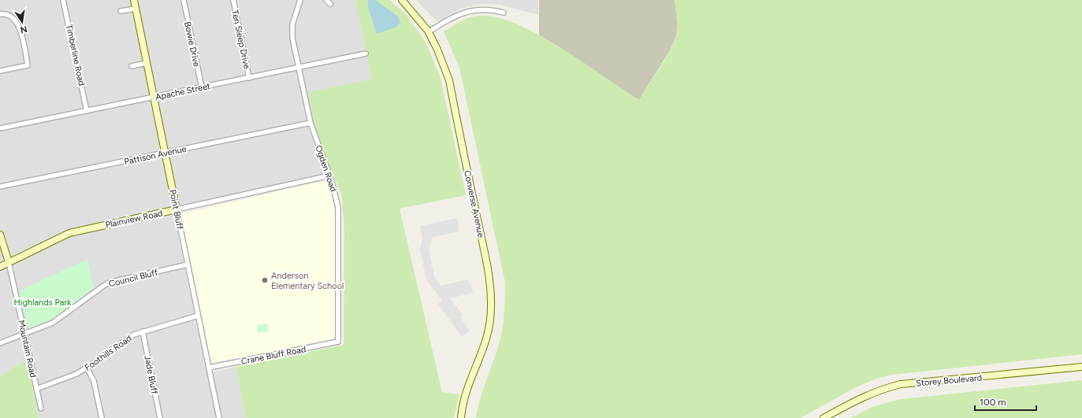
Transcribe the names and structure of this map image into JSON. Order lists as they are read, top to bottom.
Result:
{
  "streets": {
    "main road": [
      "Converse Avenue",
      "Point Bluff",
      "Plainview Road",
      "Mountain Road",
      "Storey Boulevard"
    ],
    "street": [
      "Ten Sleep Drive",
      "Bowie Drive",
      "Timberline Road",
      "Apache Street",
      "Pattison Avenue",
      "Ogden Road",
      "Council Bluff",
      "Foothills Road",
      "Crane Bluff Road",
      "Jade Bluff"
    ]
  },
  "crossings": [
    ["Ten Sleep Drive", "Apache Street"],
    ["Bowie Drive", "Apache Street"],
    ["Timberline Road", "Apache Street"],
    ["Apache Street", "Ogden Road"],
    ["Apache Street", "Point Bluff"],
    ["Pattison Avenue", "Ogden Road"],
    ["Pattison Avenue", "Point Bluff"],
    ["Ogden Road", "Plainview Road"],
    ["Ogden Road", "Crane Bluff Road"],
    ["Point Bluff", "Plainview Road"],
    ["Point Bluff", "Council Bluff"],
    ["Point Bluff", "Foothills Road"],
    ["Point Bluff", "Crane Bluff Road"],
    ["Plainview Road", "Mountain Road"],
    ["Council Bluff", "Mountain Road"],
    ["Mountain Road", "Foothills Road"],
    ["Foothills Road", "Jade Bluff"]
  ],
  "parks": ["Highlands Park"],
  "places": ["Anderson Elementary School"],
  "scale_bar": "100 m",
  "north": "bottom"
}
